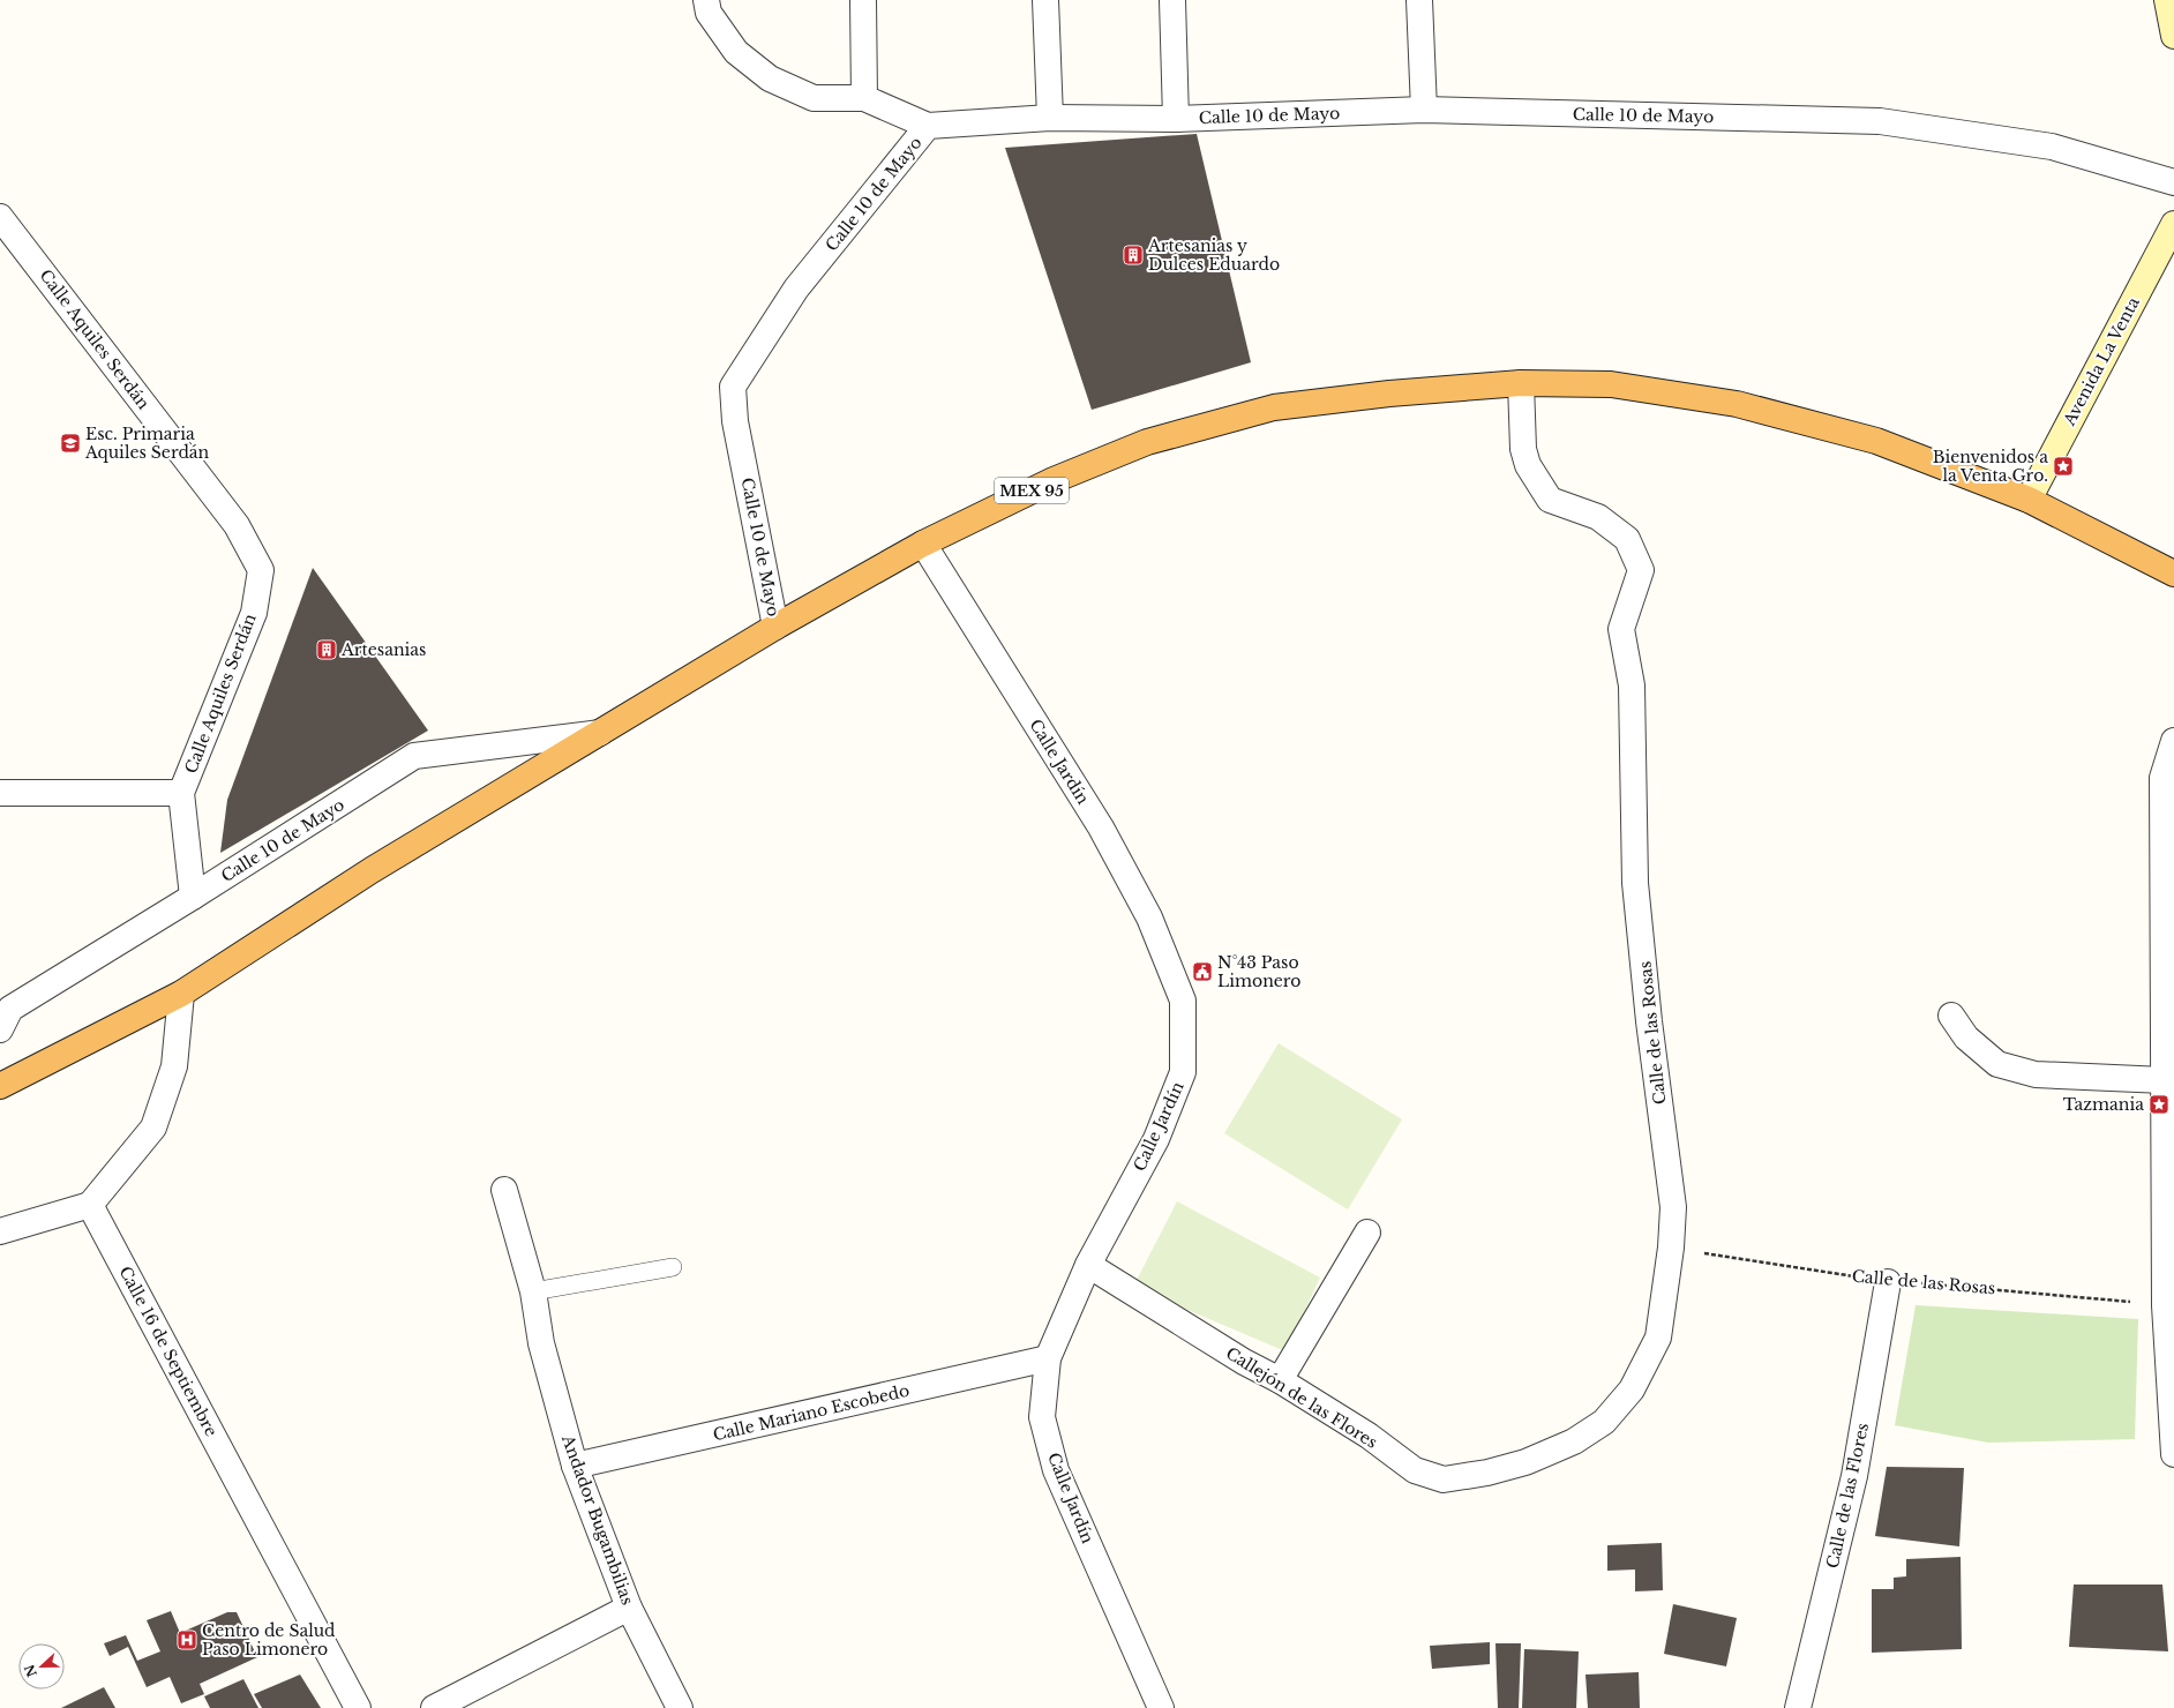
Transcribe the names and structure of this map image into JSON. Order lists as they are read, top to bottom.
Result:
{
  "streets": {
    "highway": ["MEX 95"],
    "main road": ["Avenida La Venta"],
    "street": [
      "Calle 10 de Mayo",
      "Calle Aquiles Serdán",
      "Calle Jardín",
      "Calle de las Rosas",
      "Calle 16 de Septiembre",
      "Callejón de las Flores",
      "Calle Mariano Escobedo",
      "Calle de las Flores",
      "Andador Bugambilias"
    ]
  },
  "crossings": [
    ["Calle 10 de Mayo", "Calle Aquiles Serdán"],
    ["Calle 10 de Mayo", "MEX 95"],
    ["Avenida La Venta", "MEX 95"],
    ["MEX 95", "Calle Jardín"],
    ["MEX 95", "Calle de las Rosas"],
    ["Calle Jardín", "Callejón de las Flores"],
    ["Calle Jardín", "Calle Mariano Escobedo"],
    ["Calle de las Rosas", "Callejón de las Flores"],
    ["Calle de las Rosas", "Calle de las Flores"],
    ["Calle Mariano Escobedo", "Andador Bugambilias"]
  ],
  "places": {
    "building": ["Artesanias y Dulces Eduardo", "Artesanias"],
    "school or university": ["Esc. Primaria Aquiles Serdán"],
    "place": ["Bienvenidos a la Venta Gro.", "Tazmania"],
    "public building": ["N°43 Paso Limonero"],
    "hospital": ["Centro de Salud Paso Limonero"]
  },
  "north": "left"
}
